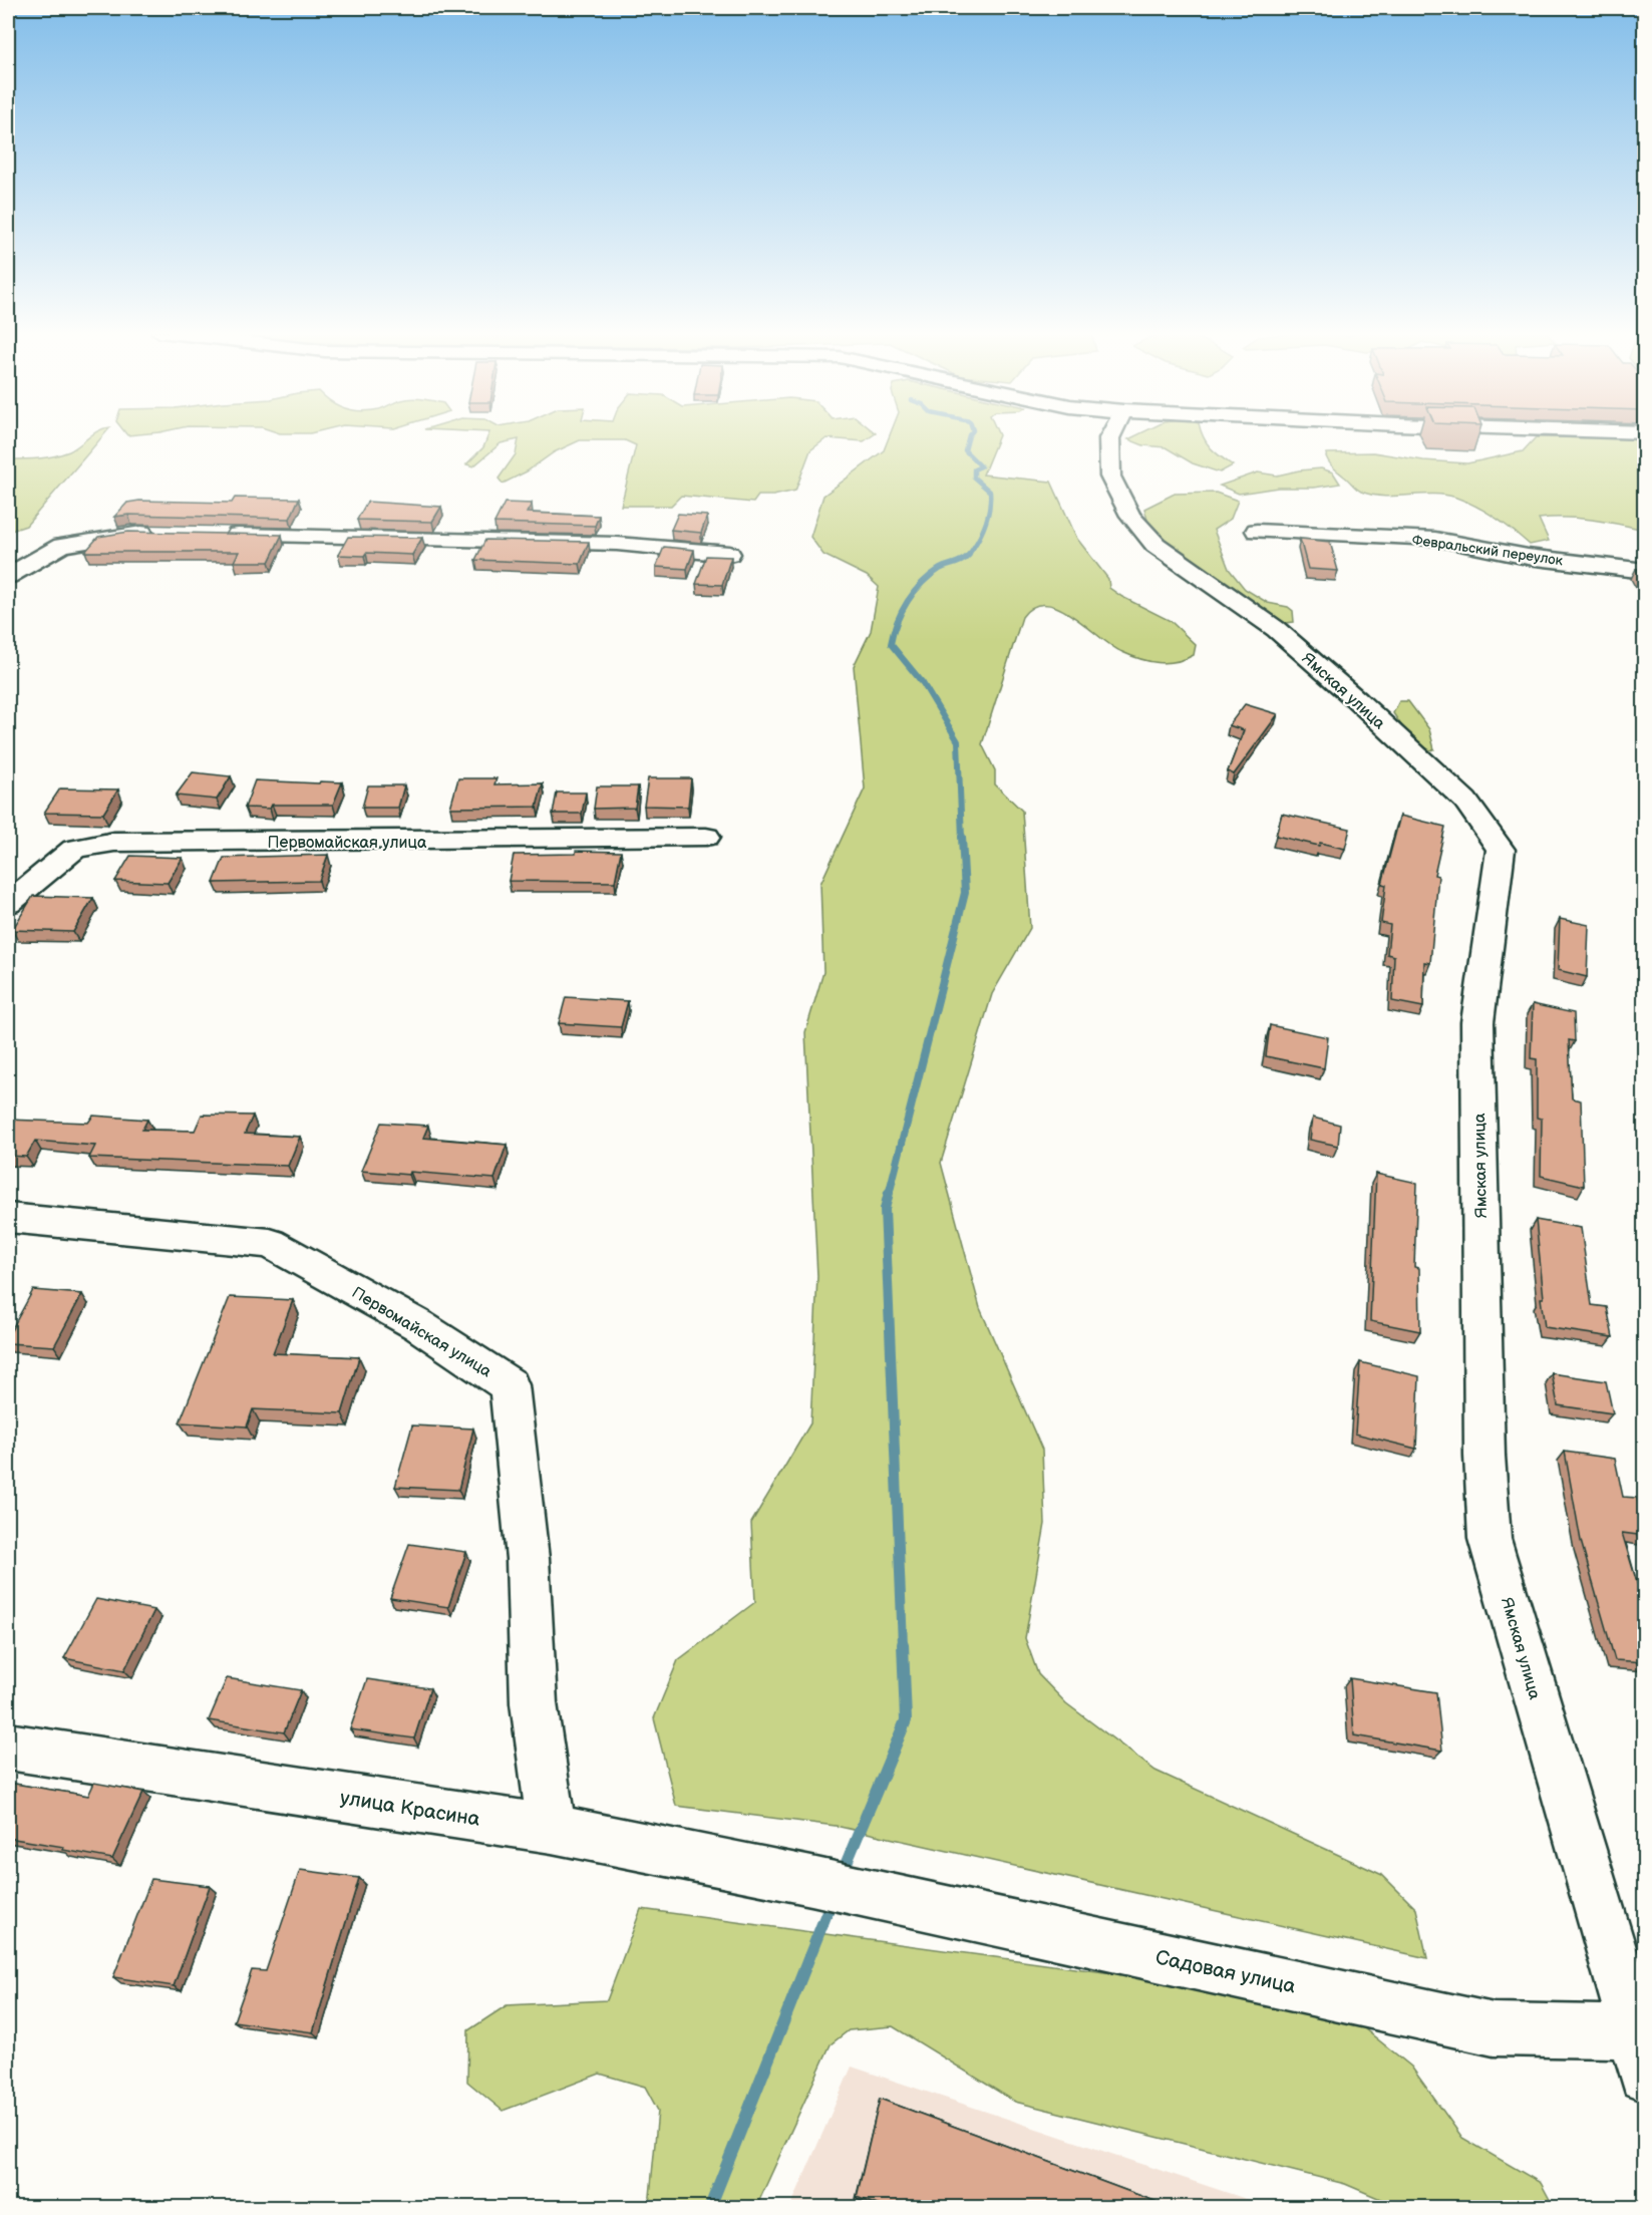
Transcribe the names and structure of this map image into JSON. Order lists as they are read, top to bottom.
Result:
{
  "streets": {
    "street": [
      "Февральский переулок",
      "Ямская улица",
      "Первомайская улица",
      "улица Красина",
      "Садовая улица"
    ]
  },
  "crossings": [
    ["Ямская улица", "Садовая улица"],
    ["Первомайская улица", "улица Красина"],
    ["улица Красина", "Садовая улица"]
  ]
}
